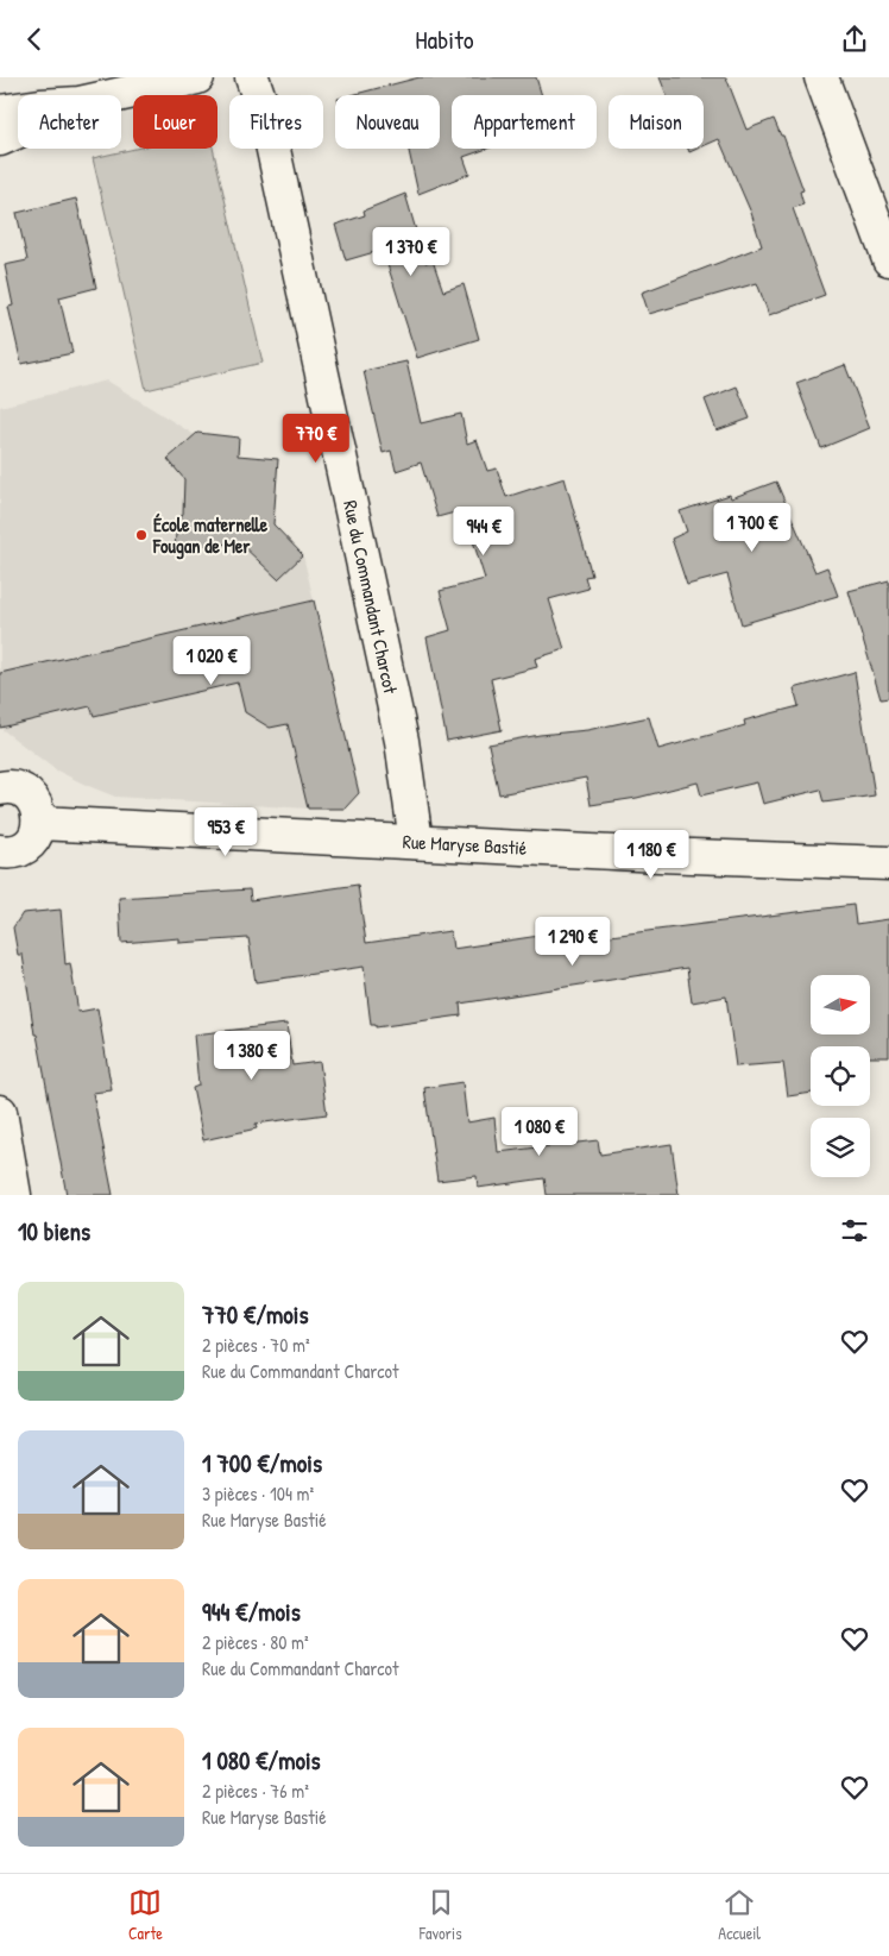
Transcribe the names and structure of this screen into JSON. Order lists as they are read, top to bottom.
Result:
{
  "streets": {
    "street": ["Rue du Commandant Charcot", "Rue Maryse Bastié"]
  },
  "crossings": [
    ["Rue du Commandant Charcot", "Rue Maryse Bastié"]
  ],
  "places": ["École maternelle Fougan de Mer"],
  "north": "right",
  "page": {
    "header": "Habito",
    "chip": [
      "Acheter",
      "Louer",
      "Filtres",
      "Nouveau",
      "Appartement",
      "Maison"
    ],
    "price": [
      "1 370 €",
      "770 €",
      "1 700 €",
      "944 €",
      "1 020 €",
      "953 €",
      "1 180 €",
      "1 290 €",
      "1 380 €",
      "1 080 €"
    ],
    "heading": "10 biens",
    "list": [
      {
        "name": "770 €/mois",
        "note": "2 pièces · 70 m² · Rue du Commandant Charcot"
      },
      {
        "name": "1 700 €/mois",
        "note": "3 pièces · 104 m² · Rue Maryse Bastié"
      },
      {
        "name": "944 €/mois",
        "note": "2 pièces · 80 m² · Rue du Commandant Charcot"
      },
      {
        "name": "1 080 €/mois",
        "note": "2 pièces · 76 m² · Rue Maryse Bastié"
      }
    ],
    "tabs": ["Carte", "Favoris", "Accueil"]
  }
}
